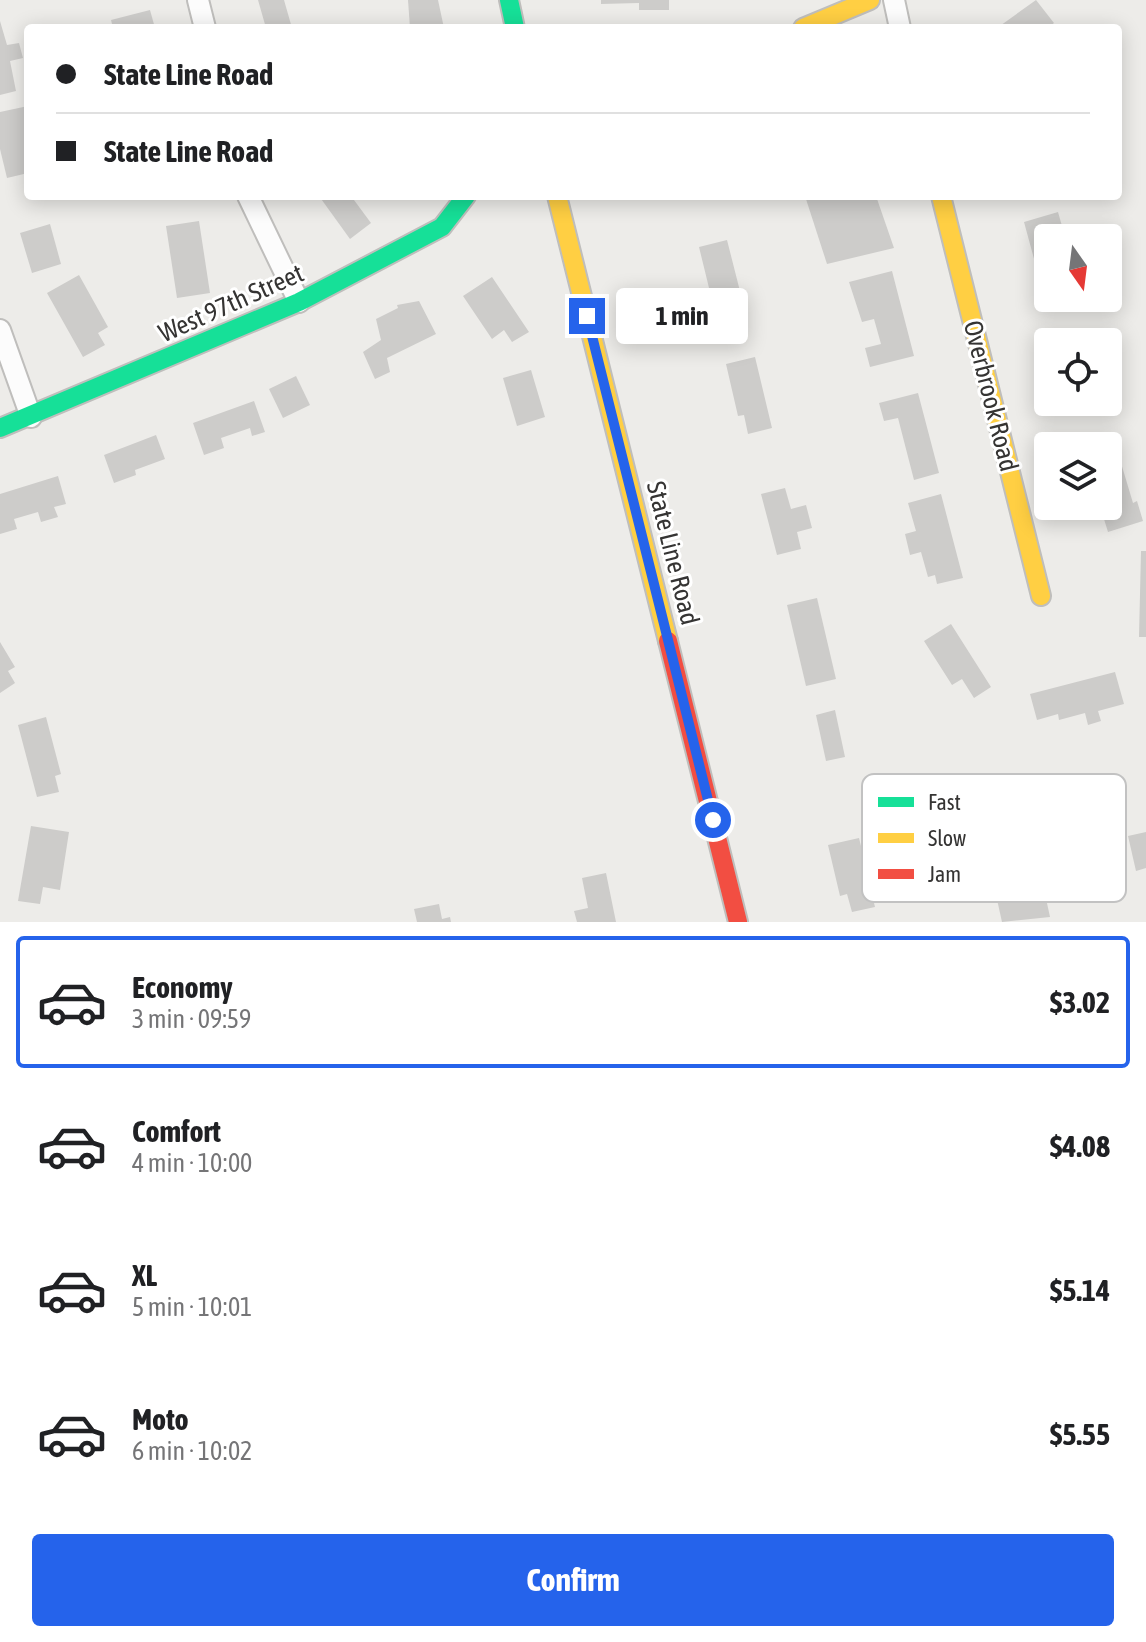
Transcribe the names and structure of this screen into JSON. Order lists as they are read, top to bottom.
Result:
{
  "streets": {
    "street": ["West 97th Street", "Overbrook Road", "State Line Road"]
  },
  "legend": ["Fast", "Slow", "Jam"],
  "north": "bottom",
  "page": {
    "banner": ["State Line Road", "State Line Road"],
    "bubble": "1 min",
    "list": [
      {
        "name": "Economy",
        "note": "3 min · 09:59",
        "value": "$3.02"
      },
      {
        "name": "Comfort",
        "note": "4 min · 10:00",
        "value": "$4.08"
      },
      {
        "name": "XL",
        "note": "5 min · 10:01",
        "value": "$5.14"
      },
      {
        "name": "Moto",
        "note": "6 min · 10:02",
        "value": "$5.55"
      }
    ],
    "buttons": "Confirm"
  }
}
